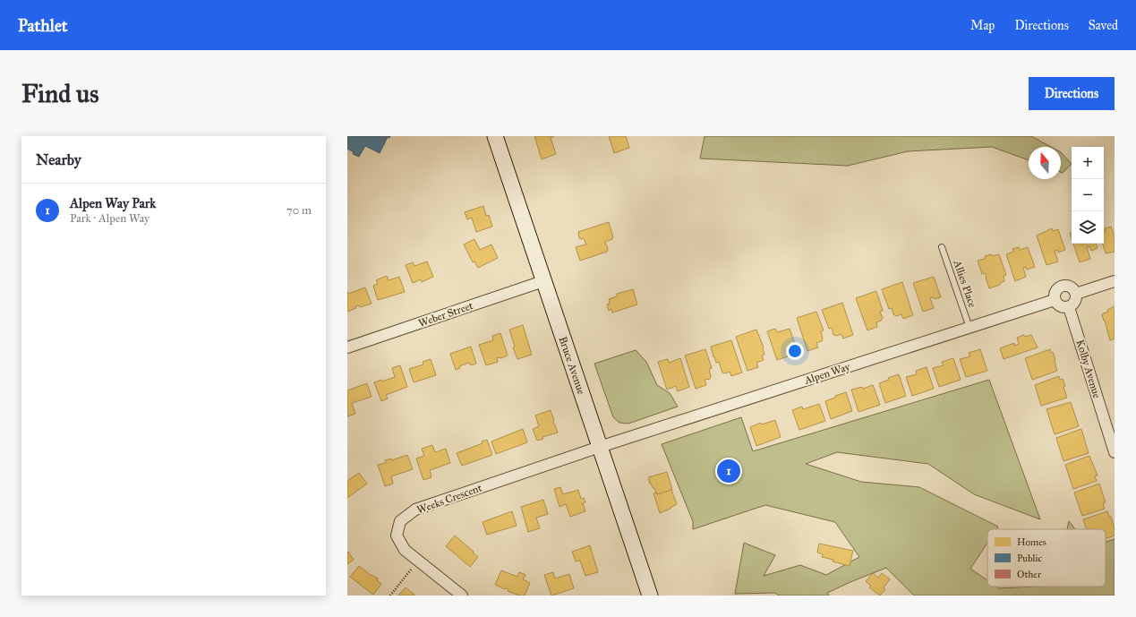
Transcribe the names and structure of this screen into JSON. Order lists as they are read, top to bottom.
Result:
{
  "streets": {
    "street": [
      "Weber Street",
      "Bruce Avenue",
      "Kolby Avenue",
      "Alpen Way",
      "Weeks Crescent"
    ],
    "lane": ["Allies Place"]
  },
  "crossings": [
    ["Allies Place", "Alpen Way"],
    ["Weber Street", "Bruce Avenue"],
    ["Bruce Avenue", "Alpen Way"],
    ["Bruce Avenue", "Weeks Crescent"],
    ["Kolby Avenue", "Alpen Way"],
    ["Alpen Way", "Weeks Crescent"]
  ],
  "legend": ["Homes", "Public", "Other"],
  "north": "top",
  "page": {
    "header": "Pathlet",
    "nav": ["Map", "Directions", "Saved"],
    "buttons": "Directions",
    "title": "Find us",
    "heading": "Nearby",
    "map_buttons": ["+", "−"],
    "list": [
      {
        "mark": "1",
        "name": "Alpen Way Park",
        "note": "Park · Alpen Way",
        "value": "70 m"
      }
    ],
    "pins": "1"
  }
}
